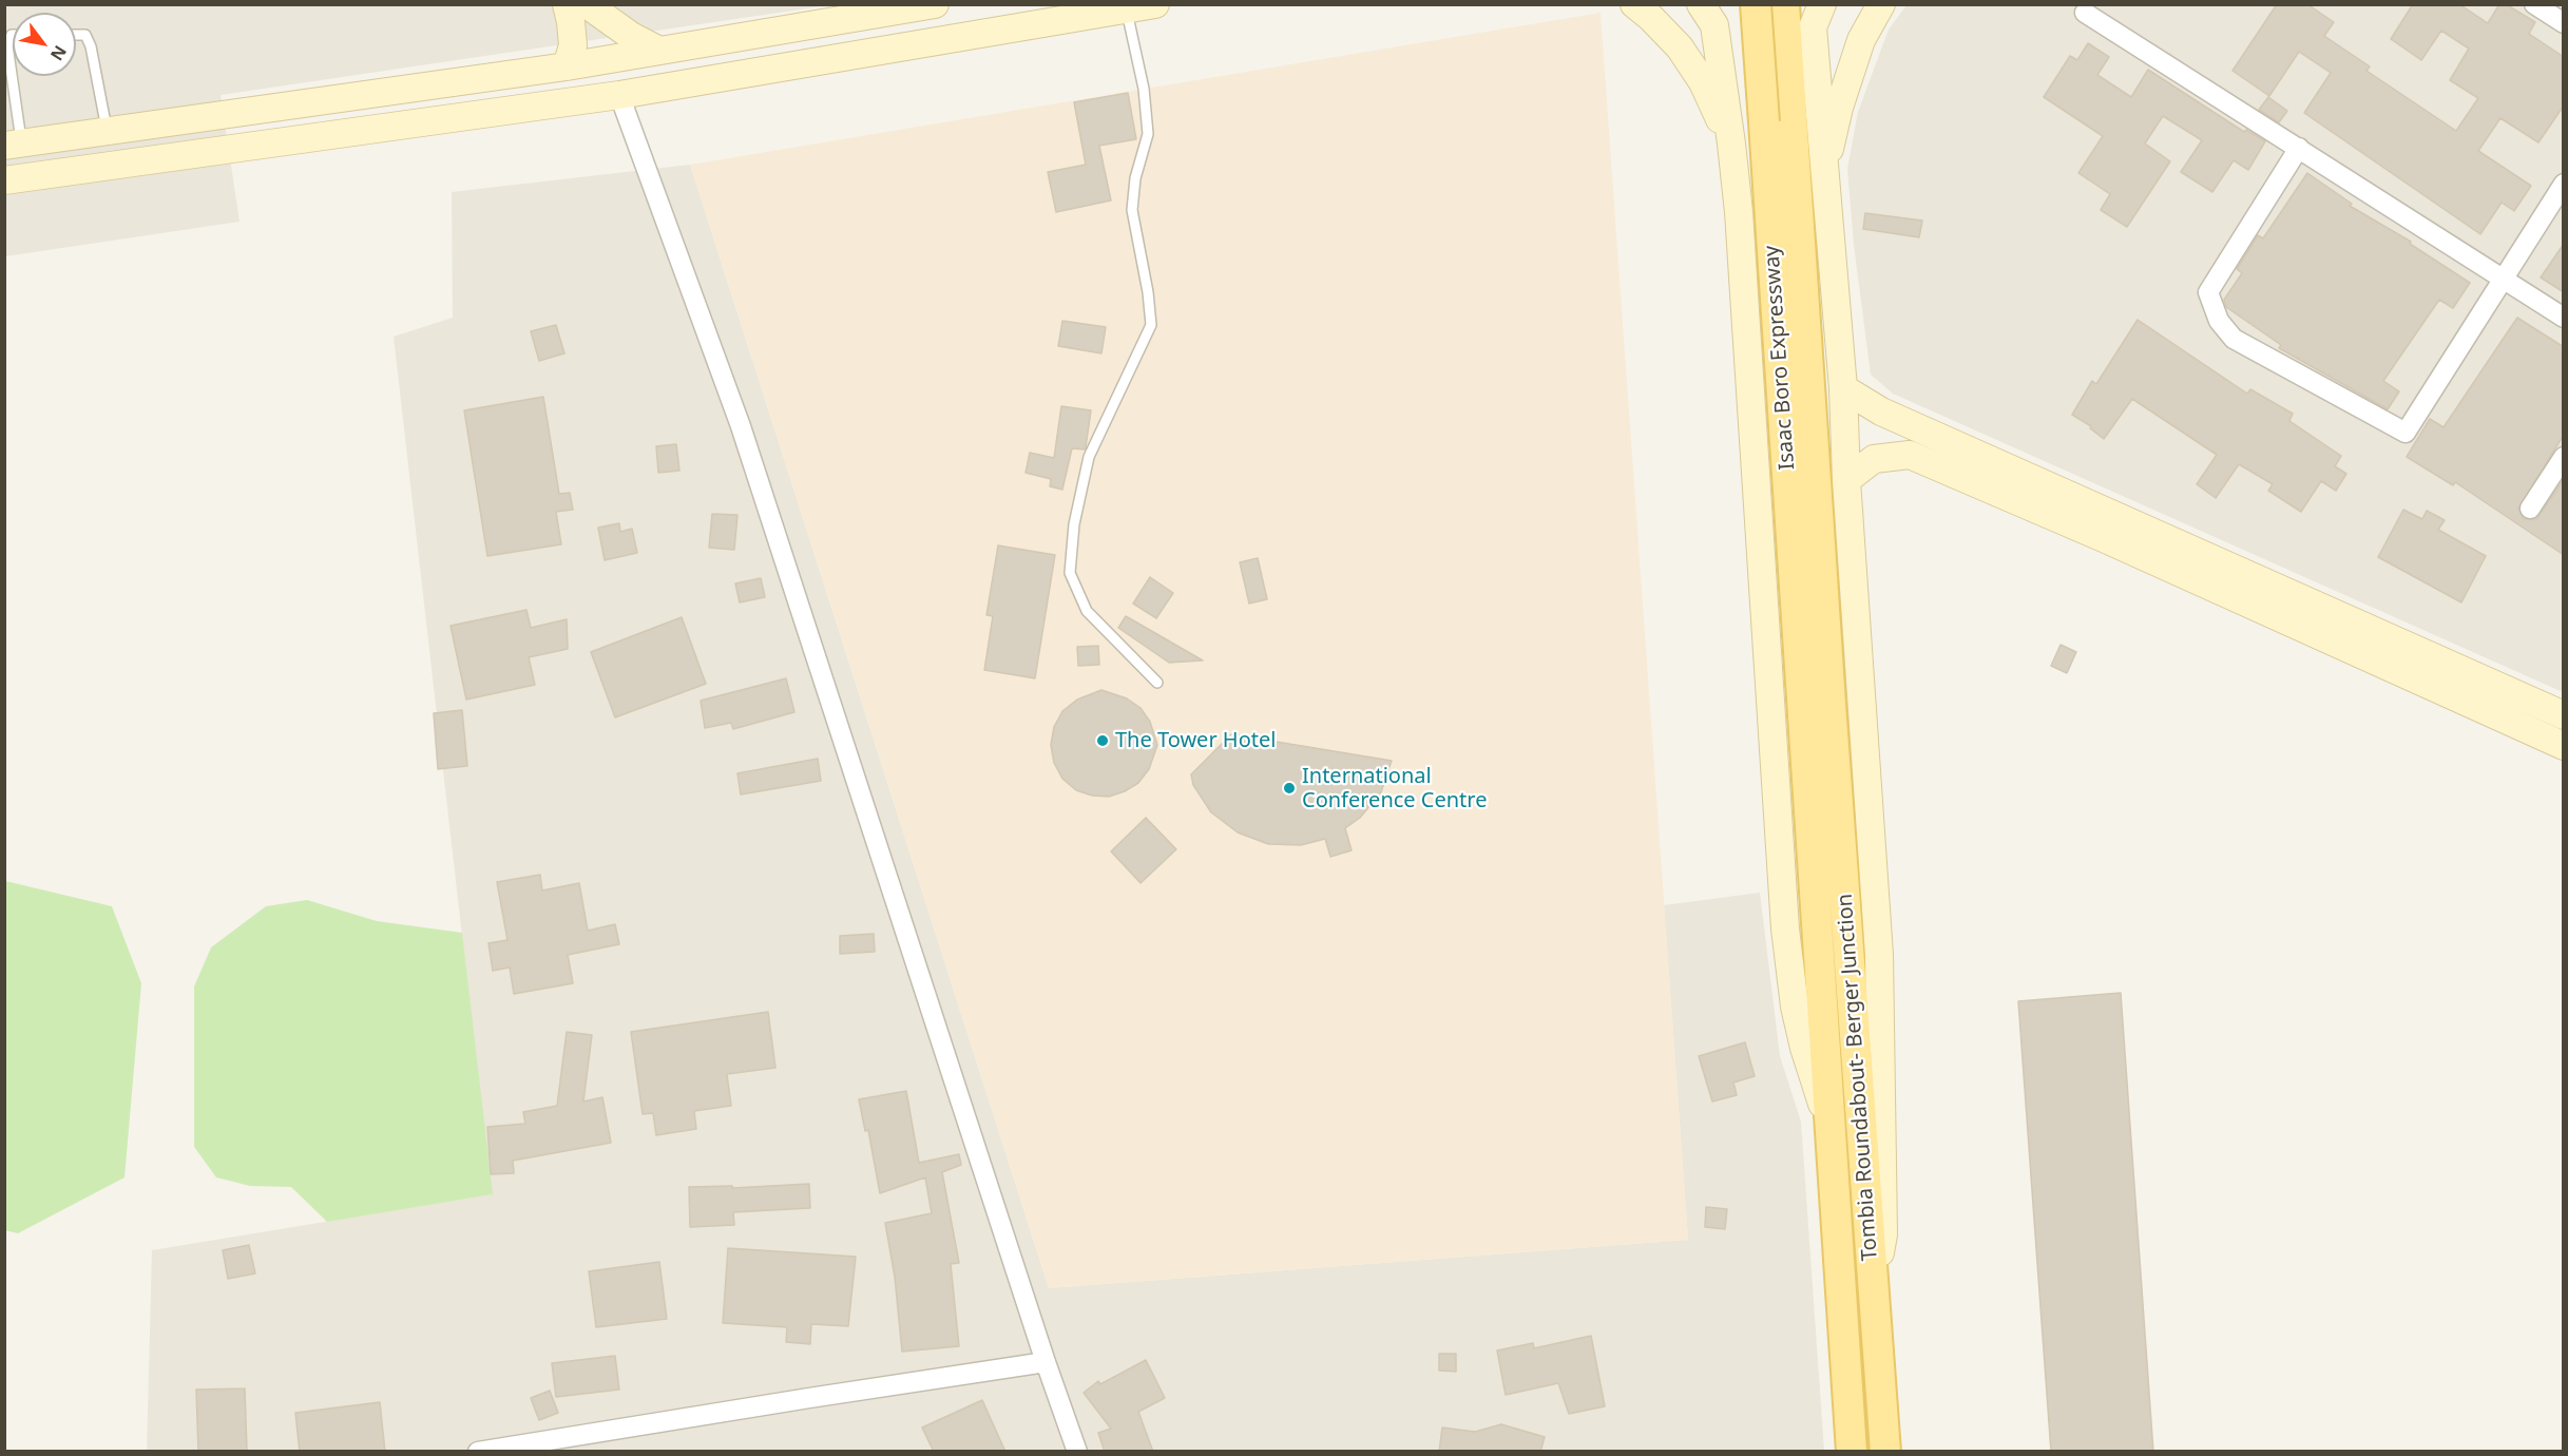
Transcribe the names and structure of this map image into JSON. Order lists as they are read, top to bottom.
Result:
{
  "streets": {
    "main road": ["Isaac Boro Expressway", "Tombia Roundabout- Berger Junction"]
  },
  "crossings": [
    ["Isaac Boro Expressway", "Tombia Roundabout- Berger Junction"]
  ],
  "places": ["The Tower Hotel", "International Conference Centre"],
  "north": "bottom right"
}
